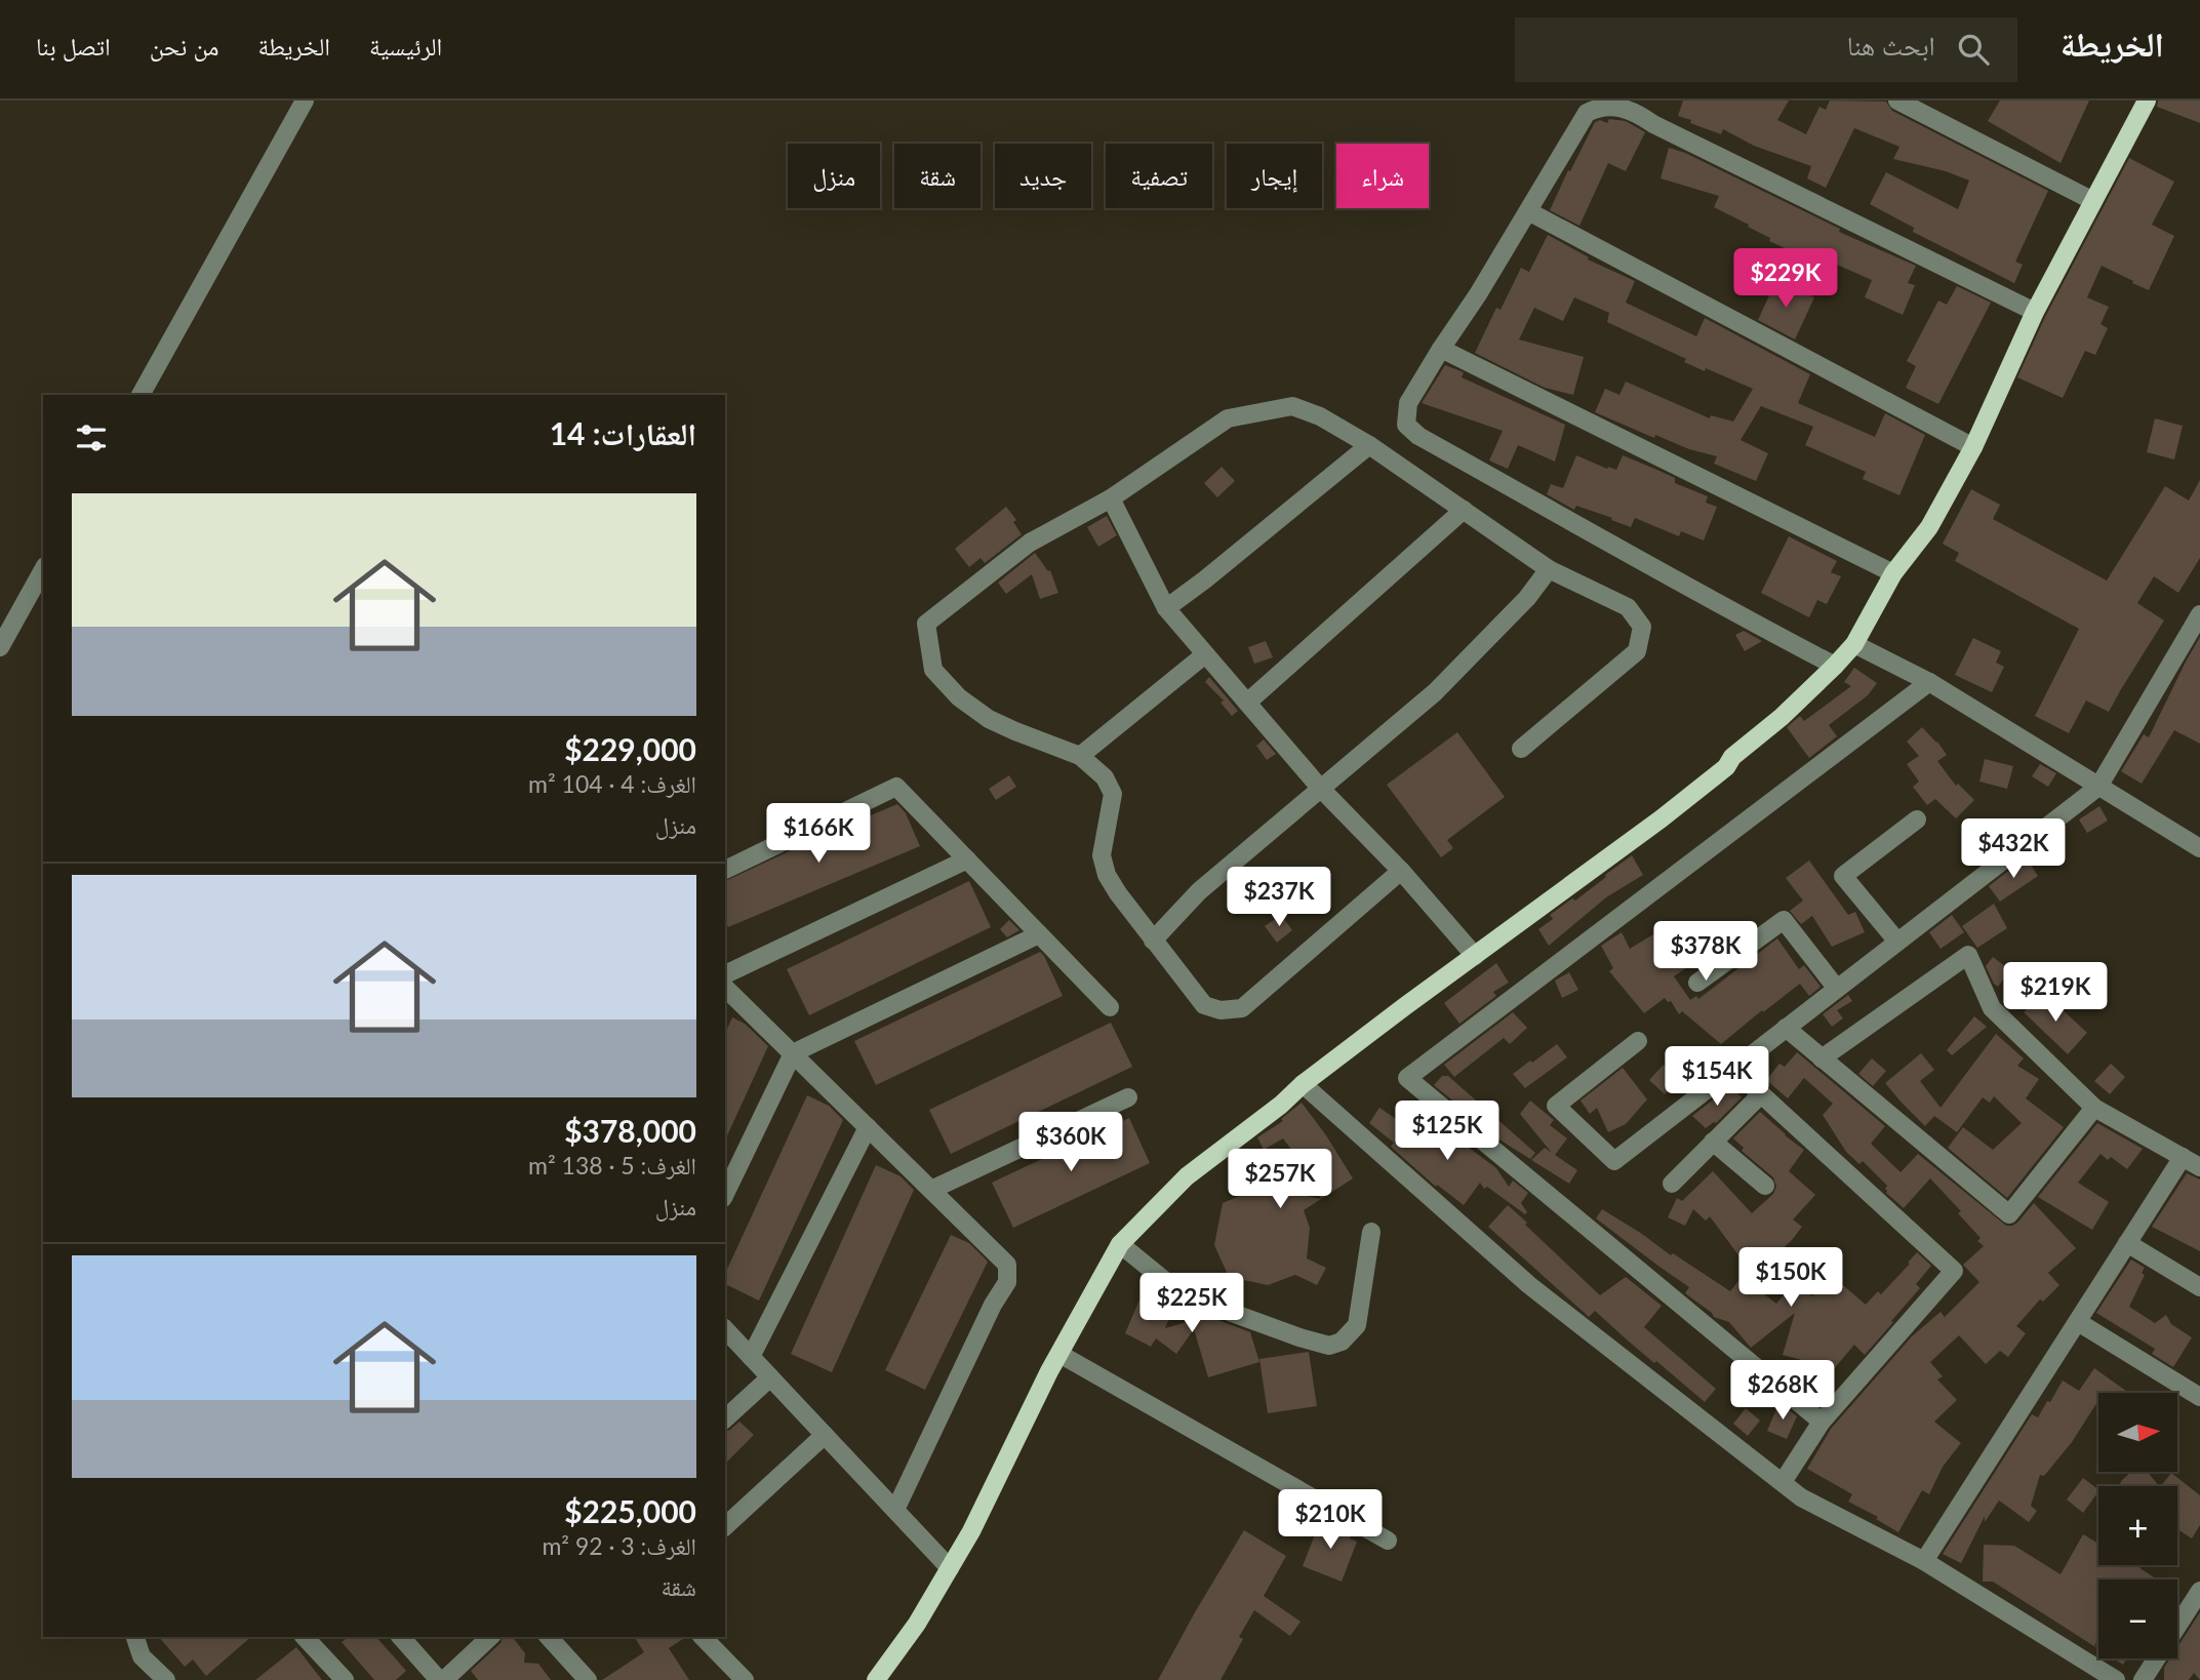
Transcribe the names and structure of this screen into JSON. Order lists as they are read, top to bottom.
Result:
{
  "north": "right",
  "page": {
    "header": "الخريطة",
    "search": "ابحث هنا",
    "nav": [
      "الرئيسية",
      "الخريطة",
      "من نحن",
      "اتصل بنا"
    ],
    "chip": [
      "شراء",
      "إيجار",
      "تصفية",
      "جديد",
      "شقة",
      "منزل"
    ],
    "price": [
      "$229K",
      "$166K",
      "$432K",
      "$237K",
      "$378K",
      "$219K",
      "$154K",
      "$125K",
      "$360K",
      "$257K",
      "$150K",
      "$225K",
      "$268K",
      "$210K"
    ],
    "heading": "العقارات: 14",
    "list": [
      {
        "name": "$229,000",
        "note": "الغرف: 4 · 104 m² · منزل"
      },
      {
        "name": "$378,000",
        "note": "الغرف: 5 · 138 m² · منزل"
      },
      {
        "name": "$225,000",
        "note": "الغرف: 3 · 92 m² · شقة"
      }
    ],
    "map_buttons": ["+", "−"]
  }
}
